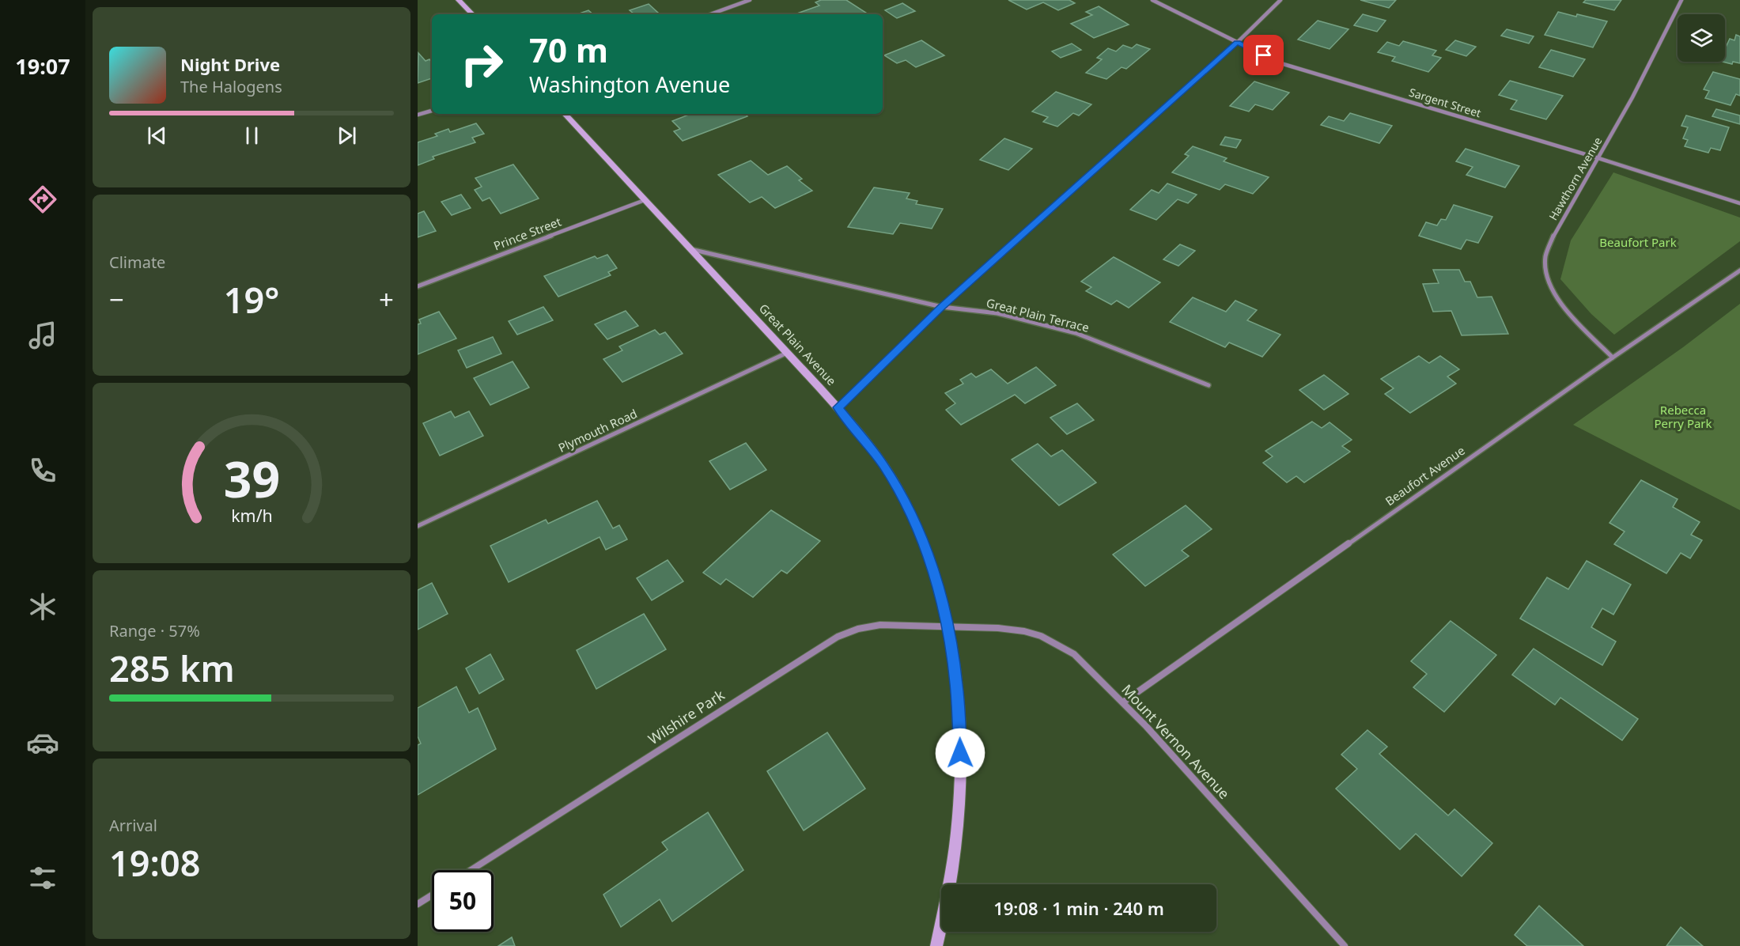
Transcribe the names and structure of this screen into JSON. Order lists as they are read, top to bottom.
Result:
{
  "streets": {
    "main road": ["Great Plain Avenue"],
    "street": [
      "Sargent Street",
      "Hawthorn Avenue",
      "Prince Street",
      "Great Plain Terrace",
      "Plymouth Road",
      "Beaufort Avenue",
      "Wilshire Park",
      "Mount Vernon Avenue"
    ]
  },
  "crossings": [
    ["Sargent Street", "Hawthorn Avenue"],
    ["Hawthorn Avenue", "Beaufort Avenue"],
    ["Prince Street", "Great Plain Avenue"],
    ["Great Plain Terrace", "Great Plain Avenue"],
    ["Great Plain Avenue", "Plymouth Road"],
    ["Great Plain Avenue", "Wilshire Park"],
    ["Great Plain Avenue", "Mount Vernon Avenue"],
    ["Beaufort Avenue", "Mount Vernon Avenue"],
    ["Wilshire Park", "Mount Vernon Avenue"]
  ],
  "parks": ["Beaufort Park", "Rebecca Perry Park"],
  "page": {
    "tabs": "19:07",
    "turn": ["70 m", "Washington Avenue"],
    "song": ["Night Drive", "The Halogens"],
    "tile": [
      "Climate",
      ["Range · 57%", "285 km"],
      ["Arrival", "19:08"]
    ],
    "heat": ["−", "19°", "+"],
    "limit": "50",
    "trip": "19:08 · 1 min · 240 m",
    "gauge": ["39", "km/h"]
  }
}
